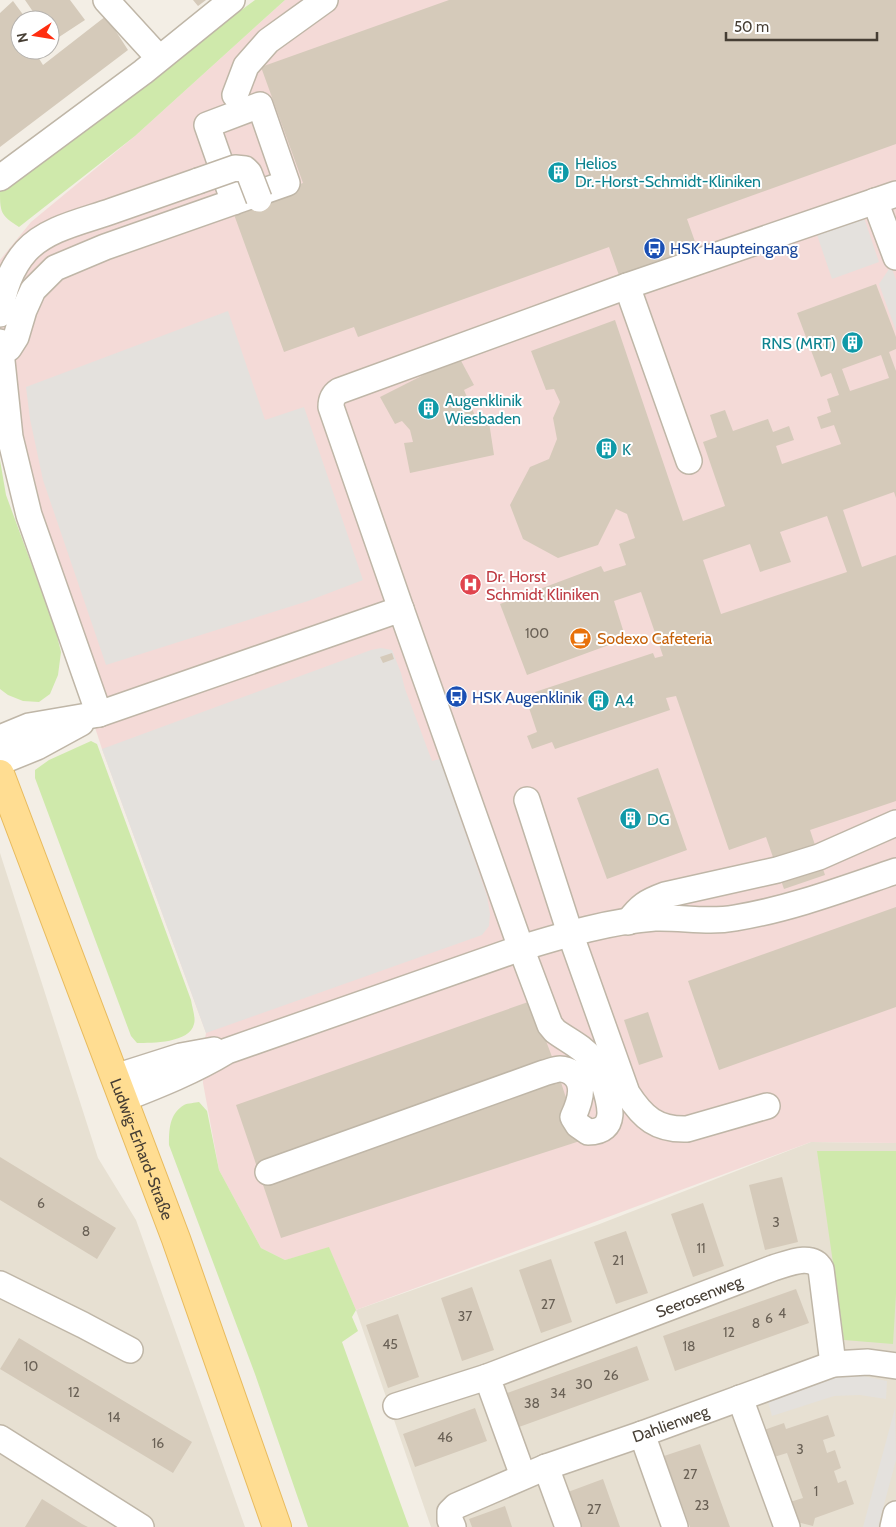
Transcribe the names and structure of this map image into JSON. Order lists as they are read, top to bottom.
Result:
{
  "streets": {
    "main road": ["Ludwig-Erhard-Straße"],
    "street": ["Seerosenweg", "Dahlienweg"]
  },
  "crossings": [
    ["Seerosenweg", "Dahlienweg"]
  ],
  "places": {
    "building": [
      "Helios Dr.-Horst-Schmidt-Kliniken",
      "RNS (MRT)",
      "Augenklinik Wiesbaden",
      "K",
      "A4",
      "DG"
    ],
    "bus stop": ["HSK Haupteingang", "HSK Augenklinik"],
    "hospital": ["Dr. Horst Schmidt Kliniken"],
    "cafe": ["Sodexo Cafeteria"]
  },
  "house_numbers": [
    "100",
    "6",
    "3",
    "8",
    "11",
    "21",
    "27",
    "4",
    "37",
    "6",
    "8",
    "12",
    "45",
    "18",
    "10",
    "26",
    "30",
    "12",
    "34",
    "38",
    "14",
    "46",
    "16",
    "3",
    "27",
    "1",
    "23",
    "27"
  ],
  "scale_bar": "50 m",
  "north": "left"
}
